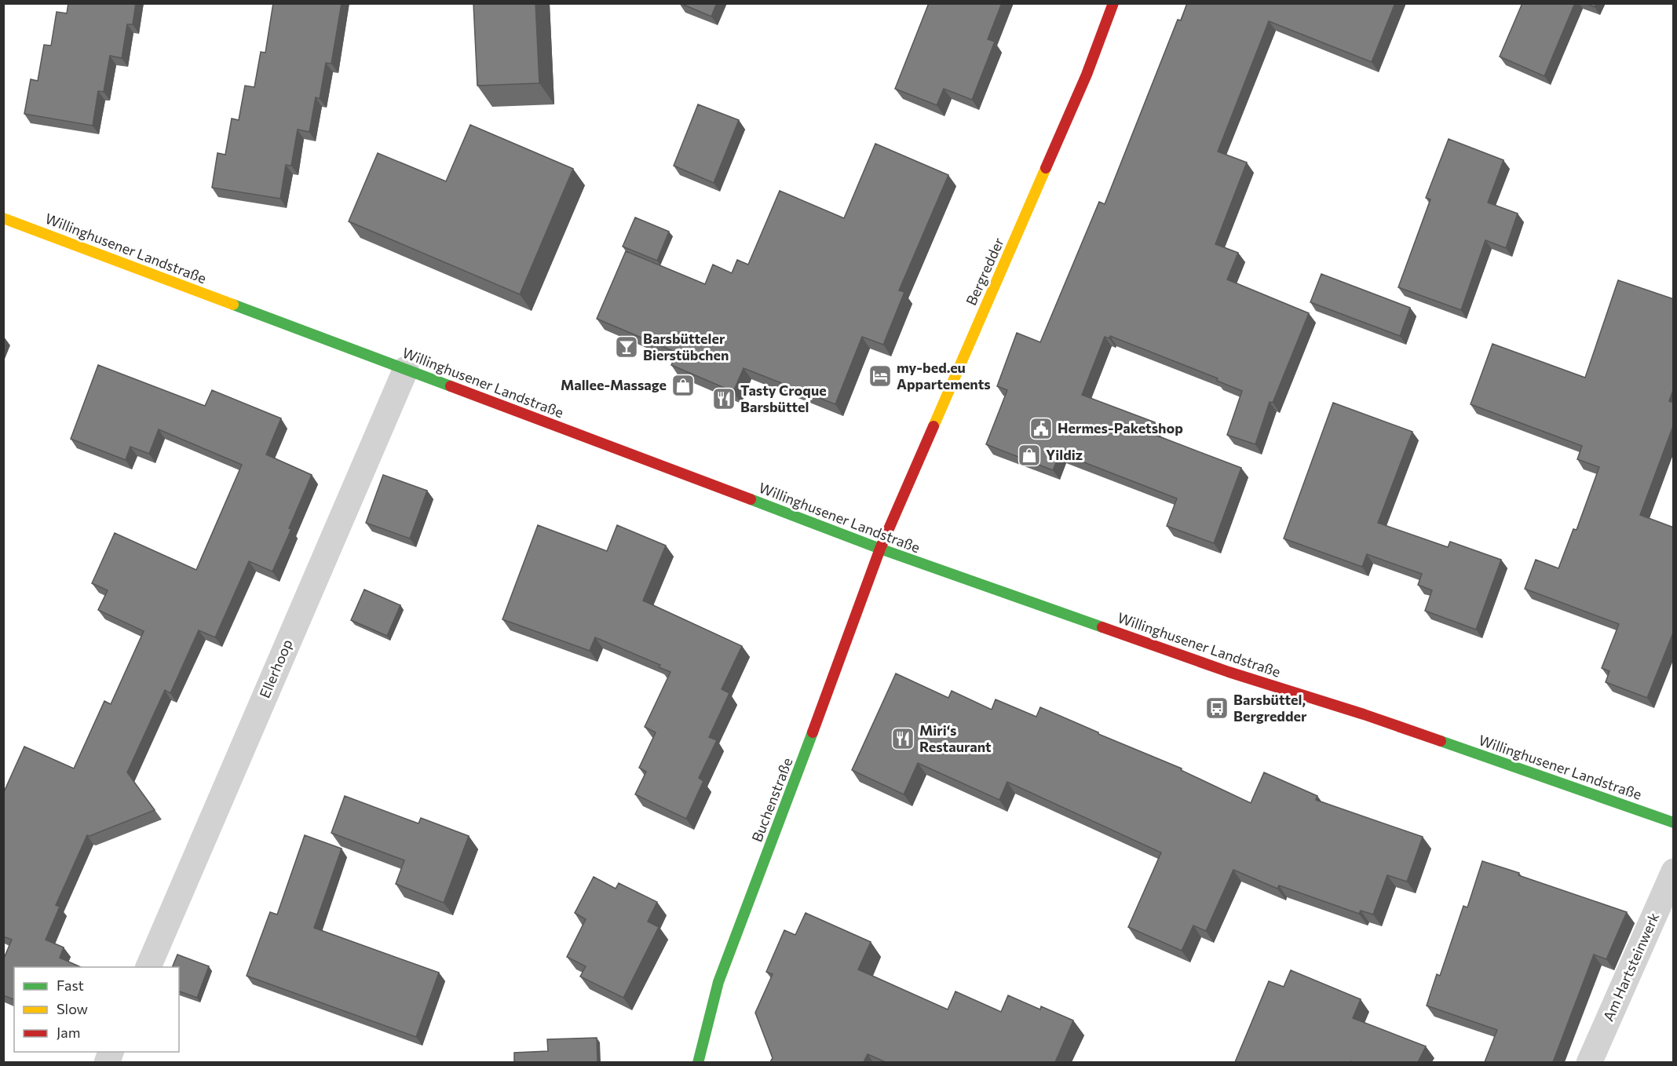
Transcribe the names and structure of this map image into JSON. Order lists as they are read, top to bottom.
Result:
{
  "streets": {
    "street": [
      "Willinghusener Landstraße",
      "Bergredder",
      "Ellerhoop",
      "Buchenstraße",
      "Am Hartsteinwerk"
    ]
  },
  "crossings": [
    ["Willinghusener Landstraße", "Bergredder"],
    ["Willinghusener Landstraße", "Ellerhoop"],
    ["Willinghusener Landstraße", "Buchenstraße"],
    ["Bergredder", "Buchenstraße"]
  ],
  "places": {
    "bar": ["Barsbütteler Bierstübchen"],
    "hotel": ["my-bed.eu Appartements"],
    "shop": ["Mallee-Massage", "Yildiz"],
    "restaurant": ["Tasty Croque Barsbüttel", "Miri‘s Restaurant"],
    "public building": ["Hermes-Paketshop"],
    "bus stop": ["Barsbüttel, Bergredder"]
  },
  "legend": ["Fast", "Slow", "Jam"]
}
